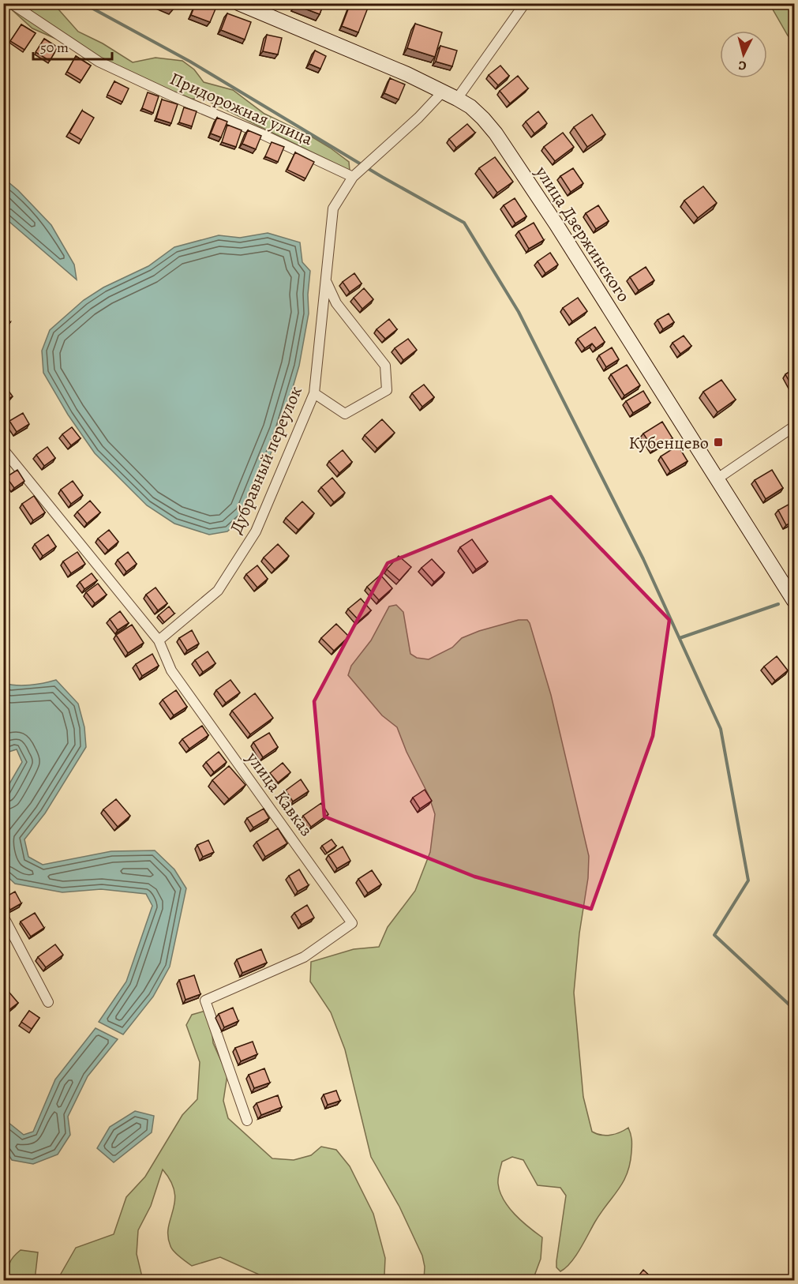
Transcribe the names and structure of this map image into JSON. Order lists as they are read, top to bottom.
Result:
{
  "streets": {
    "main road": ["улица Дзержинского"],
    "street": ["Придорожная улица", "Дубравный переулок", "улица Кавказ"]
  },
  "crossings": [
    ["Придорожная улица", "Дубравный переулок"],
    ["Дубравный переулок", "улица Кавказ"]
  ],
  "places": {
    "transit": ["Кубенцево"]
  },
  "scale_bar": "50 m",
  "north": "bottom"
}
